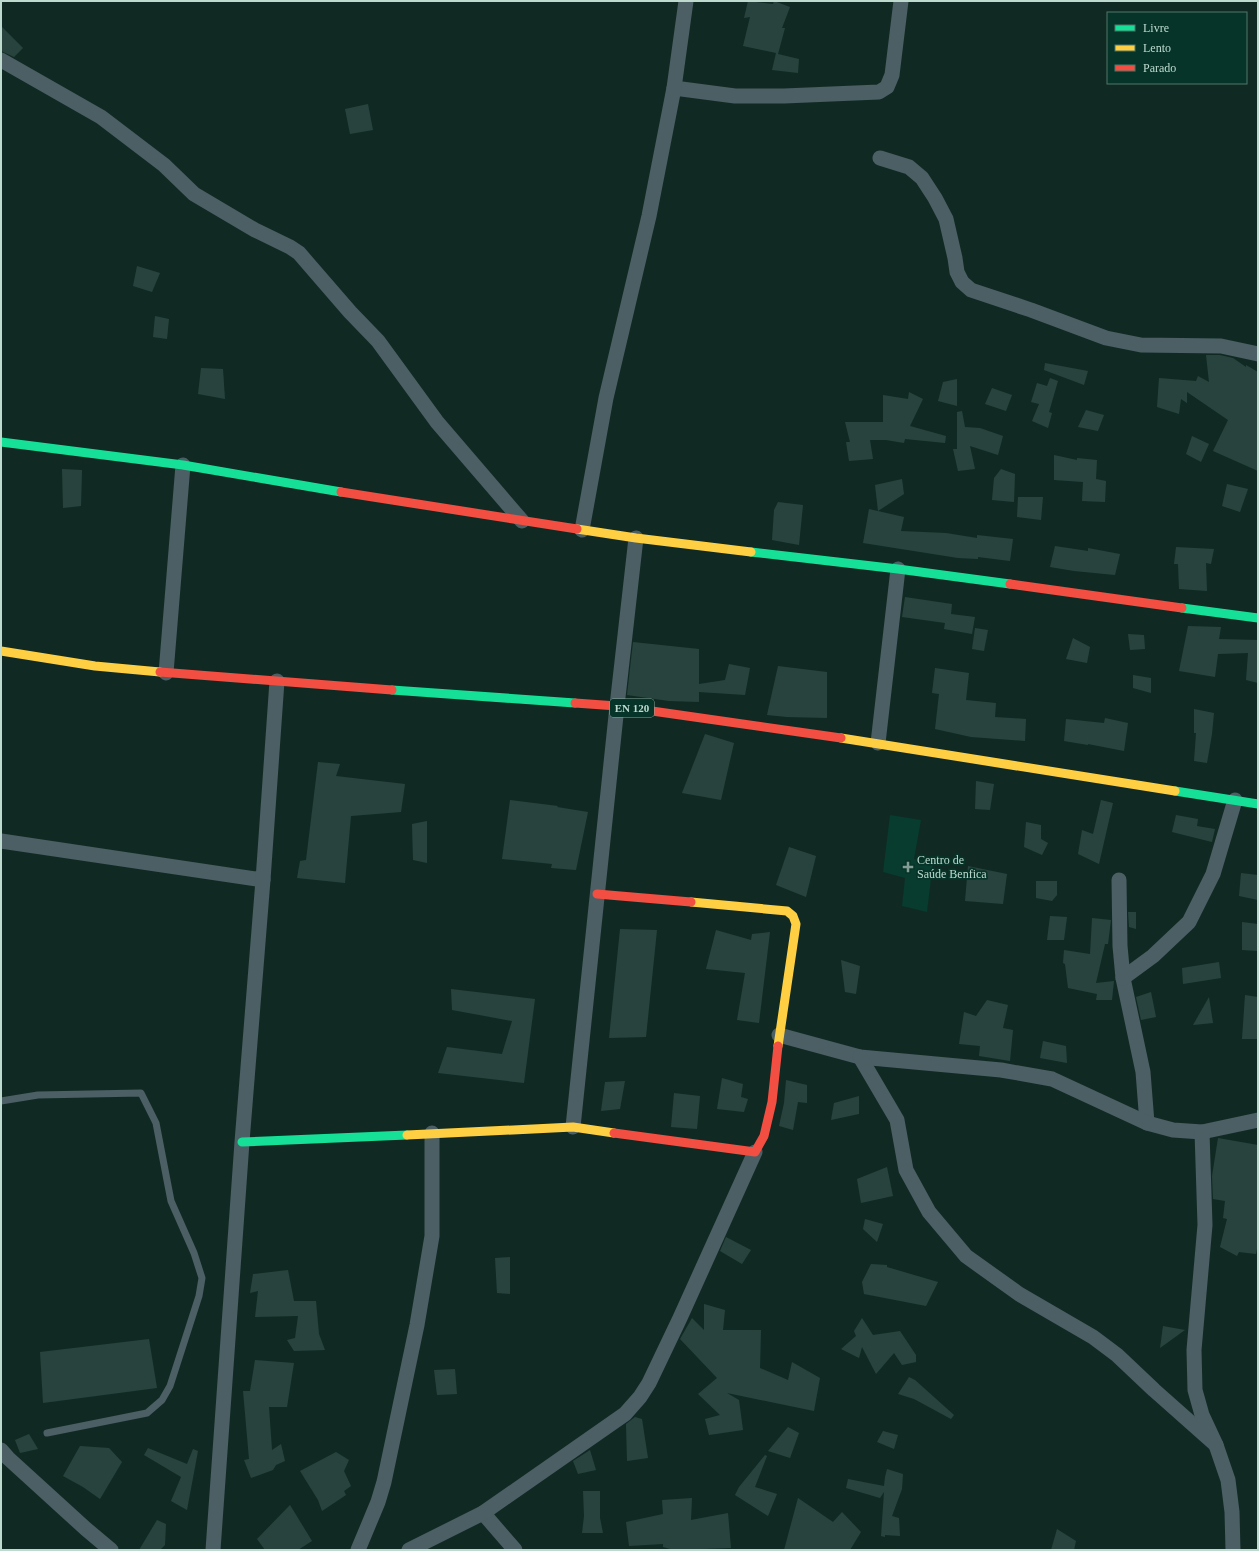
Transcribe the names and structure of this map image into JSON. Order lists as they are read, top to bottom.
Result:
{
  "streets": {
    "street": ["EN 120"]
  },
  "places": {
    "health": ["Centro de Saúde Benfica"]
  },
  "legend": ["Livre", "Lento", "Parado"]
}
